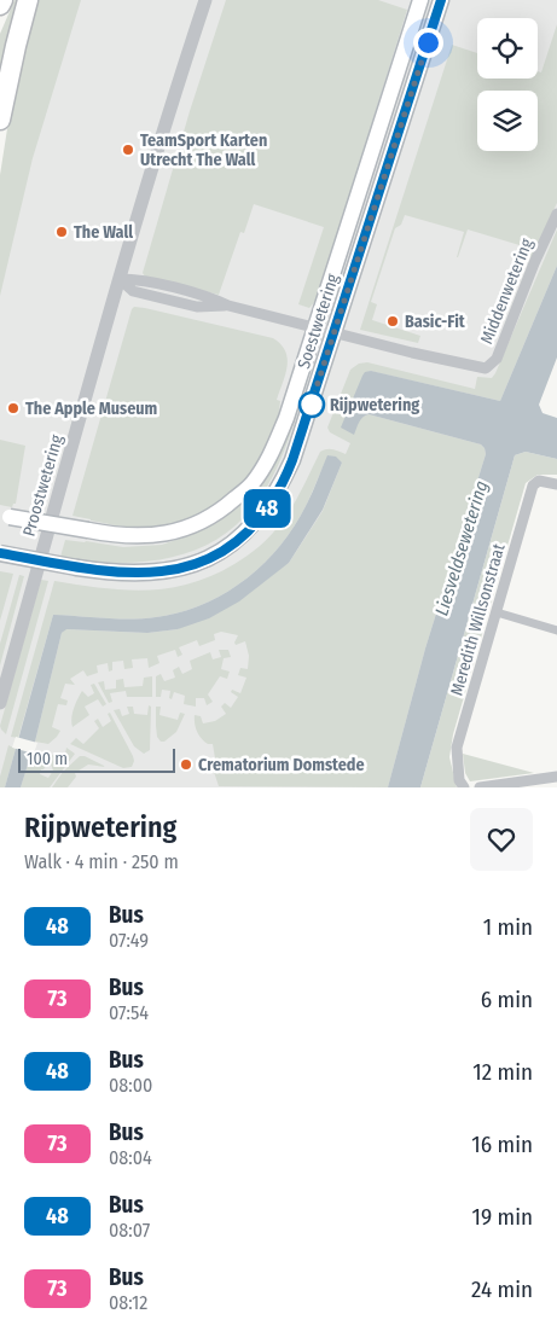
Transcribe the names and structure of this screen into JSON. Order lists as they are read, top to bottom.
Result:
{
  "streets": {
    "main road": ["Soestwetering"],
    "street": ["Middenwetering", "Proostwetering", "Meredith Willsonstraat"]
  },
  "crossings": [
    ["Middenwetering", "Soestwetering"]
  ],
  "water": ["Liesveldsewetering"],
  "places": [
    "TeamSport Karten Utrecht The Wall",
    "The Wall",
    "Basic-Fit",
    "Rijpwetering",
    "The Apple Museum",
    "Crematorium Domstede"
  ],
  "lines": ["bus line 48"],
  "scale_bar": "100 m",
  "page": {
    "on_map": "48",
    "scale": "100 m",
    "heading": ["Rijpwetering", "Walk · 4 min · 250 m"],
    "list": [
      {
        "mark": "48",
        "name": "Bus",
        "note": "07:49",
        "value": "1 min"
      },
      {
        "mark": "73",
        "name": "Bus",
        "note": "07:54",
        "value": "6 min"
      },
      {
        "mark": "48",
        "name": "Bus",
        "note": "08:00",
        "value": "12 min"
      },
      {
        "mark": "73",
        "name": "Bus",
        "note": "08:04",
        "value": "16 min"
      },
      {
        "mark": "48",
        "name": "Bus",
        "note": "08:07",
        "value": "19 min"
      },
      {
        "mark": "73",
        "name": "Bus",
        "note": "08:12",
        "value": "24 min"
      }
    ]
  }
}
